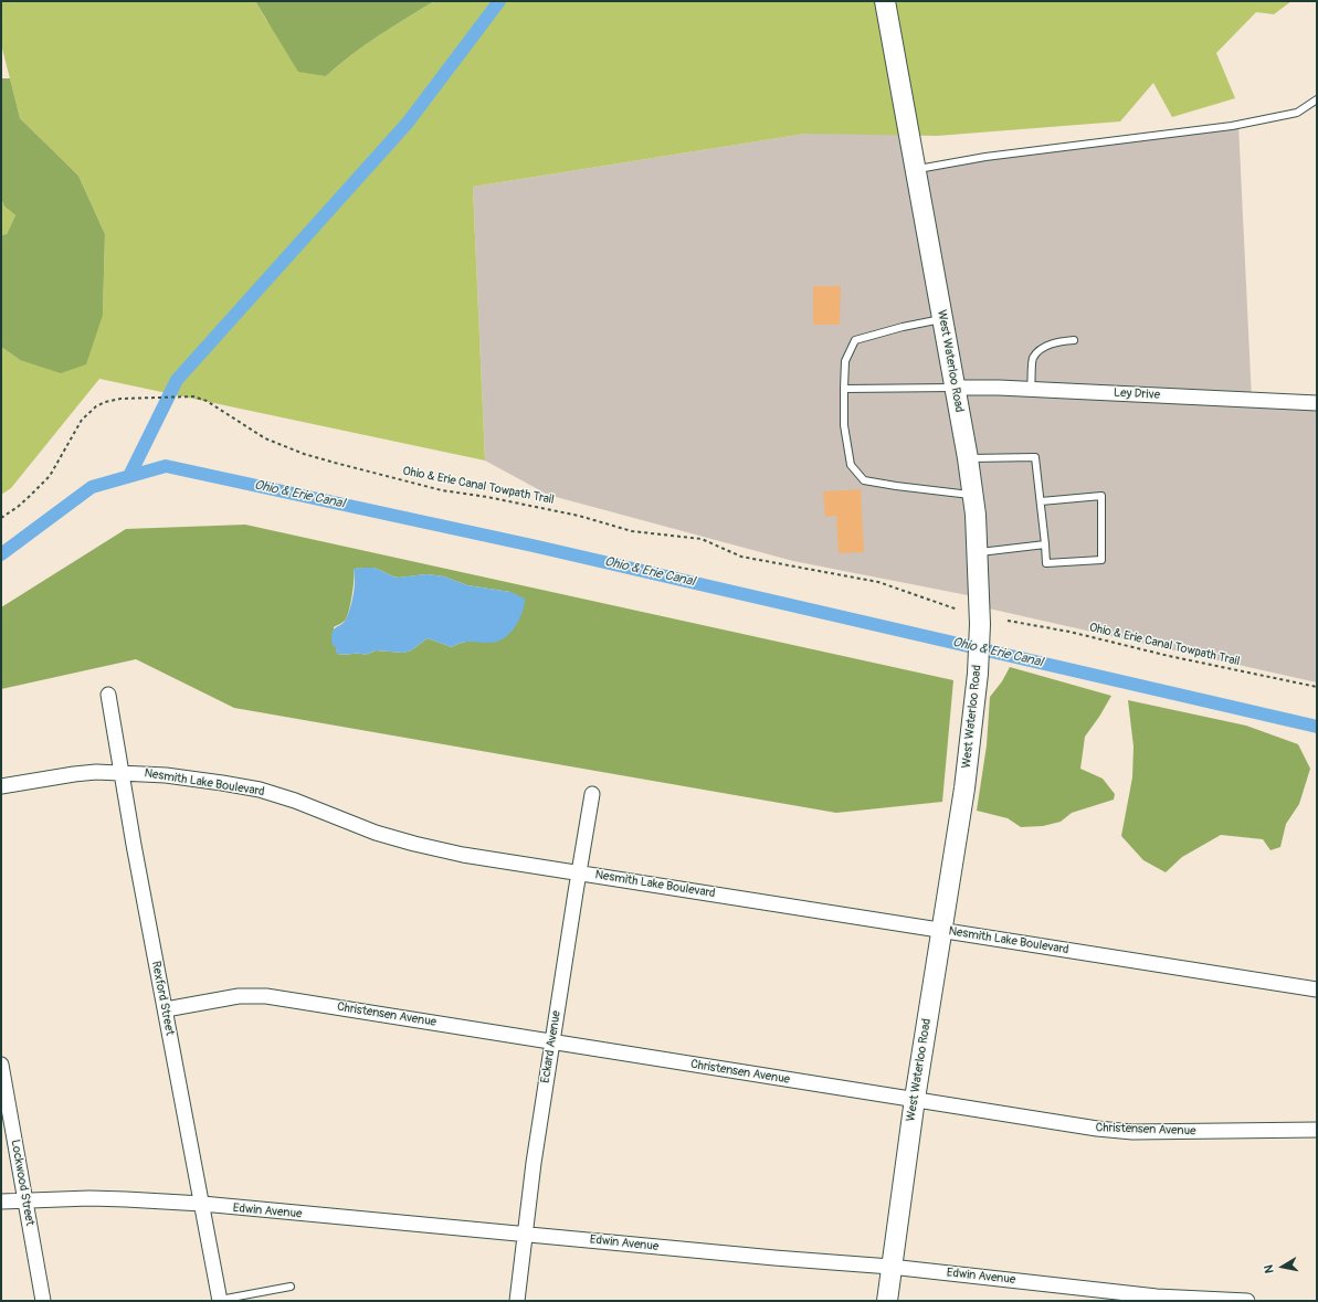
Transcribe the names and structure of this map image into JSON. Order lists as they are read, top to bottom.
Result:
{
  "streets": {
    "main road": ["West Waterloo Road"],
    "street": [
      "Ley Drive",
      "Nesmith Lake Boulevard",
      "Rexford Street",
      "Christensen Avenue",
      "Eckard Avenue",
      "Lockwood Street",
      "Edwin Avenue"
    ],
    "path": ["Ohio & Erie Canal Towpath Trail"]
  },
  "crossings": [
    ["West Waterloo Road", "Ley Drive"],
    ["West Waterloo Road", "Nesmith Lake Boulevard"],
    ["West Waterloo Road", "Christensen Avenue"],
    ["West Waterloo Road", "Edwin Avenue"],
    ["Nesmith Lake Boulevard", "Rexford Street"],
    ["Nesmith Lake Boulevard", "Eckard Avenue"],
    ["Rexford Street", "Christensen Avenue"],
    ["Rexford Street", "Edwin Avenue"],
    ["Christensen Avenue", "Eckard Avenue"],
    ["Eckard Avenue", "Edwin Avenue"],
    ["Lockwood Street", "Edwin Avenue"]
  ],
  "water": ["Ohio & Erie Canal"],
  "north": "left"
}
